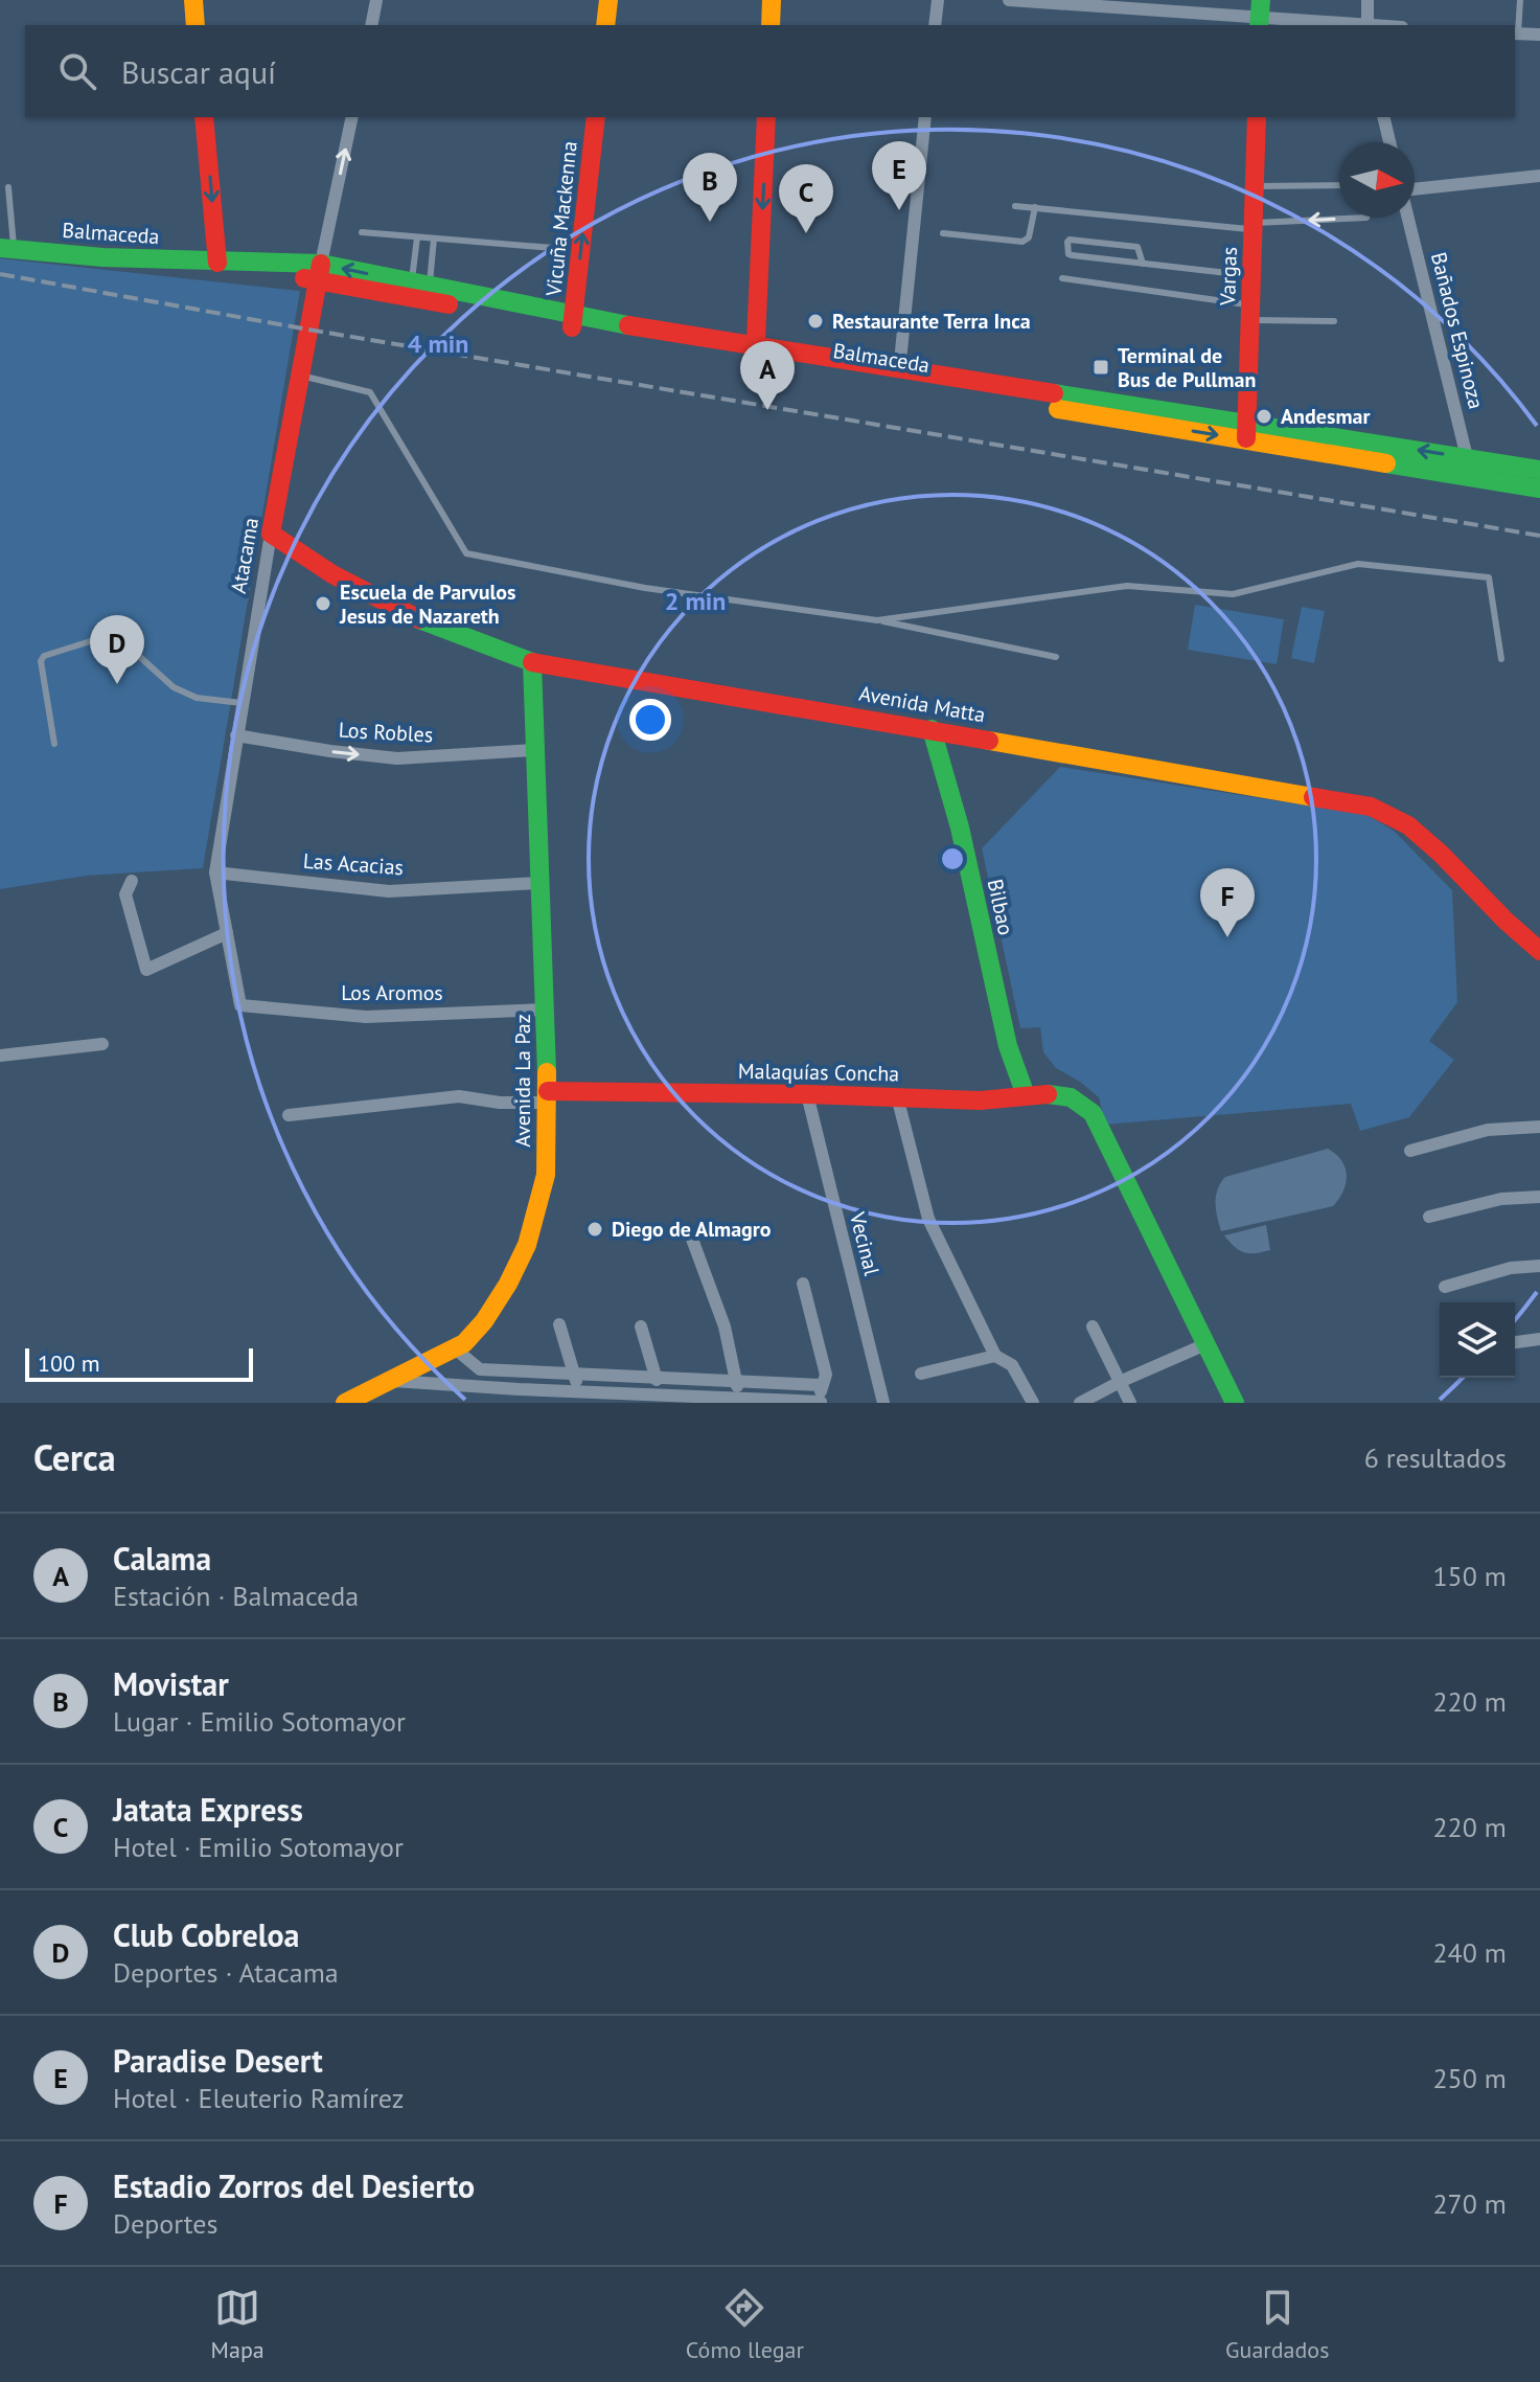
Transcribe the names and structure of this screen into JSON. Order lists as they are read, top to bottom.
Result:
{
  "streets": {
    "main road": [
      "Vicuña Mackenna",
      "Balmaceda",
      "Vargas",
      "Atacama",
      "Avenida Matta",
      "Bilbao",
      "Malaquías Concha",
      "Avenida La Paz"
    ],
    "street": [
      "Bañados Espinoza",
      "Los Robles",
      "Las Acacias",
      "Los Aromos",
      "Vecinal"
    ]
  },
  "crossings": [
    ["Vicuña Mackenna", "Balmaceda"],
    ["Balmaceda", "Vargas"],
    ["Balmaceda", "Bañados Espinoza"],
    ["Balmaceda", "Atacama"],
    ["Atacama", "Avenida Matta"],
    ["Atacama", "Los Robles"],
    ["Atacama", "Las Acacias"],
    ["Atacama", "Los Aromos"],
    ["Avenida Matta", "Bilbao"],
    ["Avenida Matta", "Avenida La Paz"],
    ["Los Robles", "Avenida La Paz"],
    ["Las Acacias", "Avenida La Paz"],
    ["Bilbao", "Malaquías Concha"],
    ["Los Aromos", "Avenida La Paz"],
    ["Malaquías Concha", "Avenida La Paz"],
    ["Malaquías Concha", "Vecinal"]
  ],
  "one_way": ["Vicuña Mackenna", "Los Robles"],
  "places": {
    "other": [
      "Restaurante Terra Inca",
      "Andesmar",
      "Escuela de Parvulos Jesus de Nazareth",
      "Diego de Almagro"
    ],
    "transit": ["Terminal de Bus de Pullman"]
  },
  "scale_bar": "100 m",
  "north": "right",
  "page": {
    "search": "Buscar aquí",
    "pins": [
      "E",
      "B",
      "C",
      "A",
      "D",
      "F"
    ],
    "scale": "100 m",
    "heading": ["Cerca", "6 resultados"],
    "list": [
      {
        "mark": "A",
        "name": "Calama",
        "note": "Estación · Balmaceda",
        "value": "150 m"
      },
      {
        "mark": "B",
        "name": "Movistar",
        "note": "Lugar · Emilio Sotomayor",
        "value": "220 m"
      },
      {
        "mark": "C",
        "name": "Jatata Express",
        "note": "Hotel · Emilio Sotomayor",
        "value": "220 m"
      },
      {
        "mark": "D",
        "name": "Club Cobreloa",
        "note": "Deportes · Atacama",
        "value": "240 m"
      },
      {
        "mark": "E",
        "name": "Paradise Desert",
        "note": "Hotel · Eleuterio Ramírez",
        "value": "250 m"
      },
      {
        "mark": "F",
        "name": "Estadio Zorros del Desierto",
        "note": "Deportes",
        "value": "270 m"
      }
    ],
    "nav": ["Mapa", "Cómo llegar", "Guardados"]
  },
  "rings": ["4 min", "2 min"]
}
